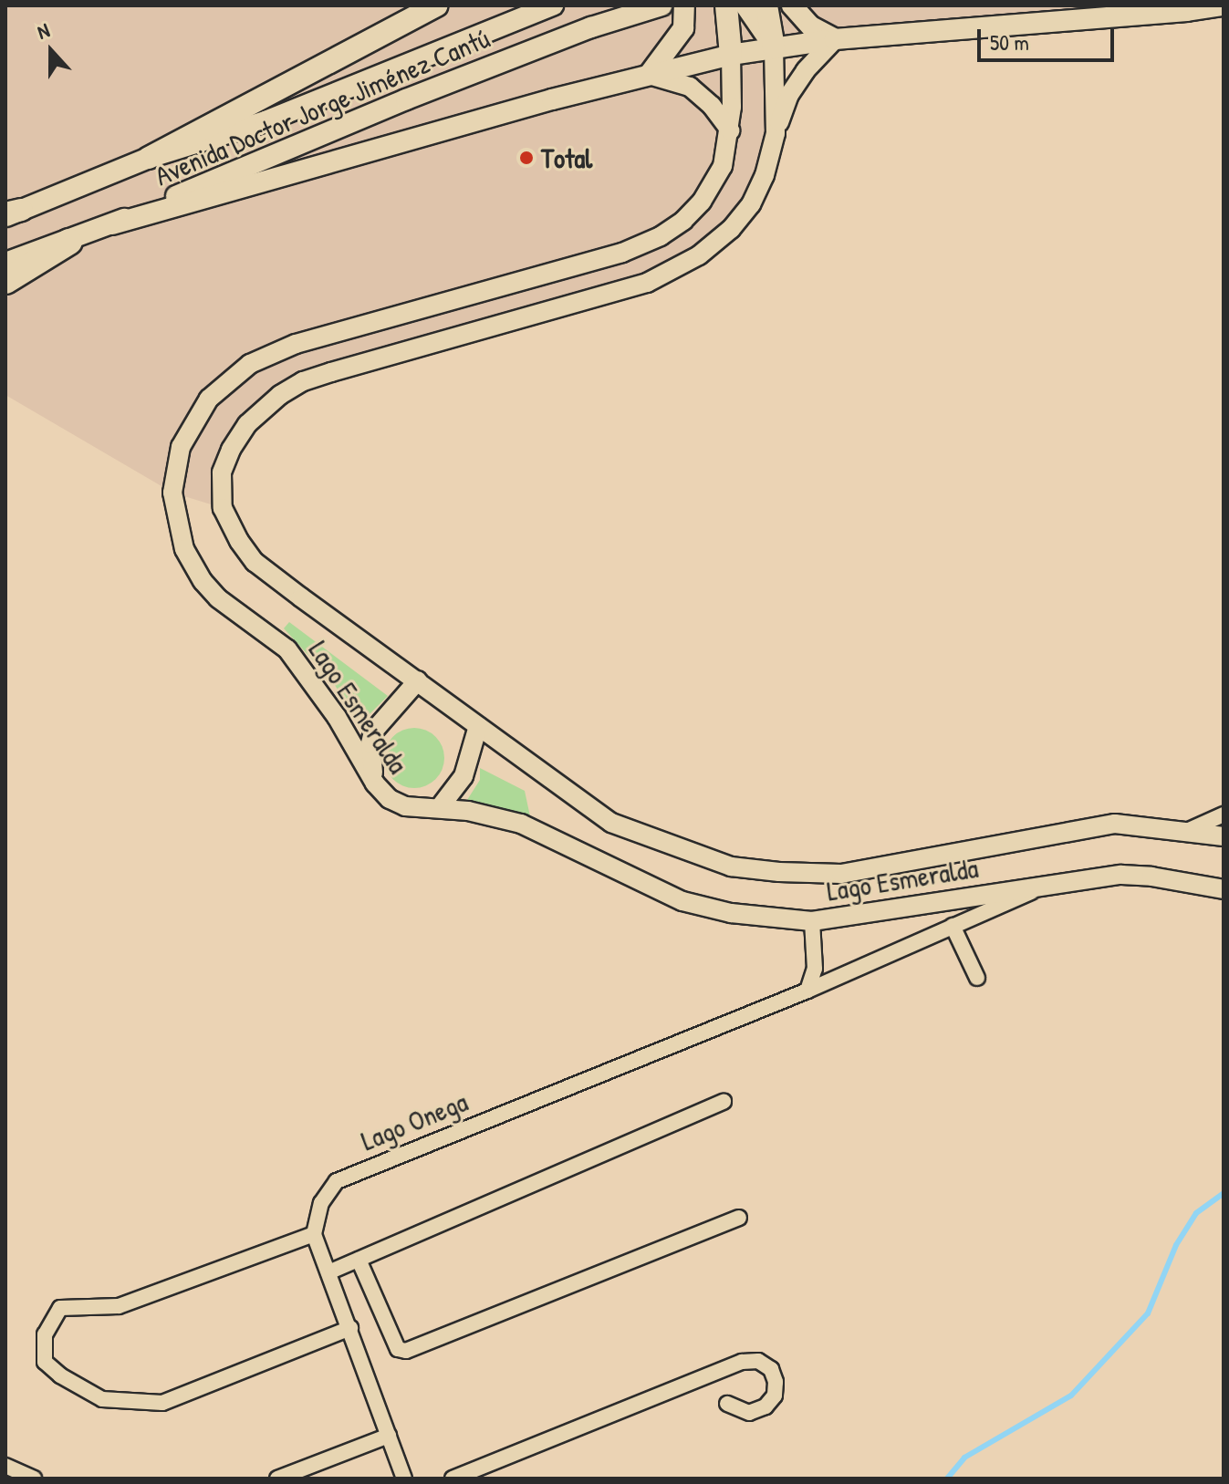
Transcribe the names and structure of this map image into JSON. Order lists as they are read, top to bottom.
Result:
{
  "streets": {
    "main road": ["Avenida Doctor Jorge Jiménez Cantú"],
    "street": ["Lago Esmeralda", "Lago Onega"]
  },
  "crossings": [
    ["Lago Esmeralda", "Lago Onega"]
  ],
  "places": ["Total"],
  "scale_bar": "50 m",
  "north": "top"
}
